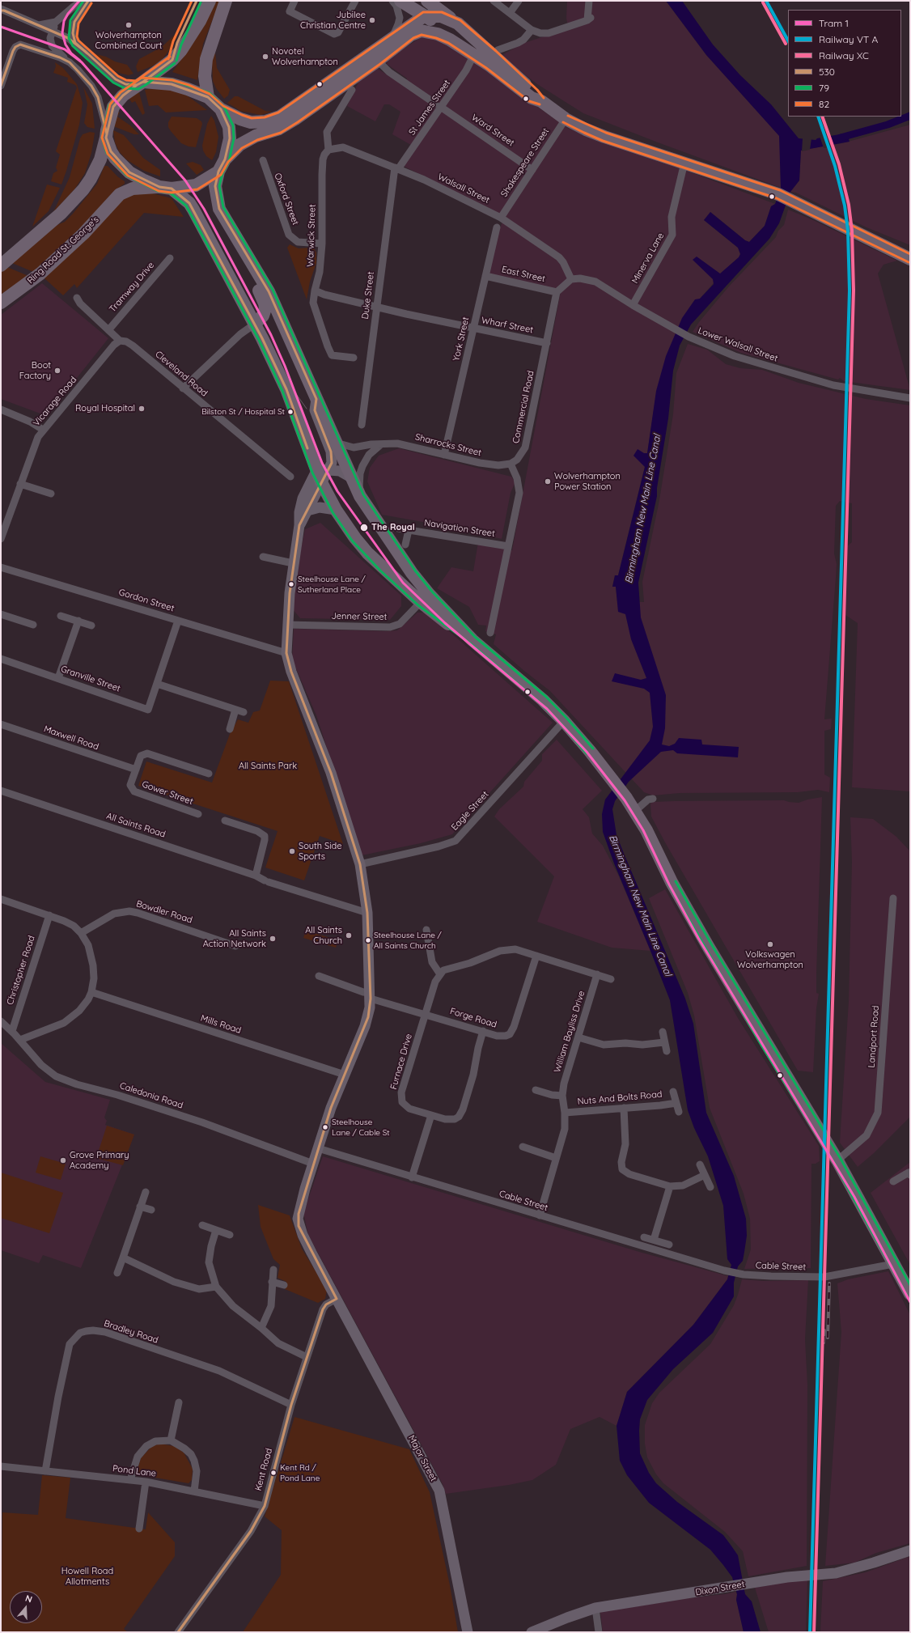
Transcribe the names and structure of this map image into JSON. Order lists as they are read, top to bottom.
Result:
{
  "streets": {
    "highway": ["Ring Road St. George's"],
    "street": [
      "St James Street",
      "Ward Street",
      "Shakespeare Street",
      "Walsall Street",
      "Oxford Street",
      "Warwick Street",
      "Minerva Lane",
      "East Street",
      "Tramway Drive",
      "Duke Street",
      "Wharf Street",
      "York Street",
      "Lower Walsall Street",
      "Cleveland Road",
      "Vicarage Road",
      "Commercial Road",
      "Sharrocks Street",
      "Navigation Street",
      "Gordon Street",
      "Jenner Street",
      "Granville Street",
      "Maxwell Road",
      "Gower Street",
      "Eagle Street",
      "All Saints Road",
      "Bowdler Road",
      "Christopher Road",
      "Forge Road",
      "Mills Road",
      "William Bayliss Drive",
      "Landport Road",
      "Furnace Drive",
      "Caledonia Road",
      "Nuts And Bolts Road",
      "Cable Street",
      "Bradley Road",
      "Major Street",
      "Kent Road",
      "Pond Lane",
      "Dixon Street"
    ]
  },
  "crossings": [
    ["St James Street", "Ward Street"],
    ["St James Street", "Walsall Street"],
    ["St James Street", "Duke Street"],
    ["Ward Street", "Shakespeare Street"],
    ["Shakespeare Street", "Walsall Street"],
    ["Walsall Street", "Warwick Street"],
    ["Walsall Street", "Duke Street"],
    ["Walsall Street", "Lower Walsall Street"],
    ["Oxford Street", "Warwick Street"],
    ["Warwick Street", "Wharf Street"],
    ["Minerva Lane", "Lower Walsall Street"],
    ["East Street", "York Street"],
    ["East Street", "Commercial Road"],
    ["Tramway Drive", "Cleveland Road"],
    ["Duke Street", "Wharf Street"],
    ["Wharf Street", "York Street"],
    ["Wharf Street", "Commercial Road"],
    ["York Street", "Sharrocks Street"],
    ["Cleveland Road", "Vicarage Road"],
    ["Commercial Road", "Sharrocks Street"],
    ["Gordon Street", "Granville Street"],
    ["Gordon Street", "Major Street"],
    ["Jenner Street", "Major Street"],
    ["Maxwell Road", "Gower Street"],
    ["Eagle Street", "Major Street"],
    ["All Saints Road", "Major Street"],
    ["Christopher Road", "Caledonia Road"],
    ["Forge Road", "Furnace Drive"],
    ["Forge Road", "Major Street"],
    ["Mills Road", "Major Street"],
    ["William Bayliss Drive", "Nuts And Bolts Road"],
    ["William Bayliss Drive", "Cable Street"],
    ["Caledonia Road", "Major Street"],
    ["Cable Street", "Major Street"],
    ["Bradley Road", "Kent Road"],
    ["Bradley Road", "Pond Lane"],
    ["Major Street", "Kent Road"],
    ["Kent Road", "Pond Lane"]
  ],
  "water": ["Birmingham New Main Line Canal"],
  "parks": ["All Saints Park", "Howell Road Allotments"],
  "places": [
    "Jubilee Christian Centre",
    "Wolverhampton Combined Court",
    "Novotel Wolverhampton",
    "Boot Factory",
    "Royal Hospital",
    "Bilston St / Hospital St",
    "Wolverhampton Power Station",
    "The Royal",
    "Steelhouse Lane / Sutherland Place",
    "South Side Sports",
    "All Saints Church",
    "All Saints Action Network",
    "Steelhouse Lane / All Saints Church",
    "Volkswagen Wolverhampton",
    "Steelhouse Lane / Cable St",
    "Grove Primary Academy",
    "Kent Rd / Pond Lane"
  ],
  "lines": [
    "tram line 1",
    "transit line 530",
    "transit line 79",
    "transit line 82",
    "rail line XC"
  ],
  "legend": [
    "Tram 1",
    "Railway VT A",
    "Railway XC",
    "530",
    "79",
    "82"
  ],
  "north": "top"
}
